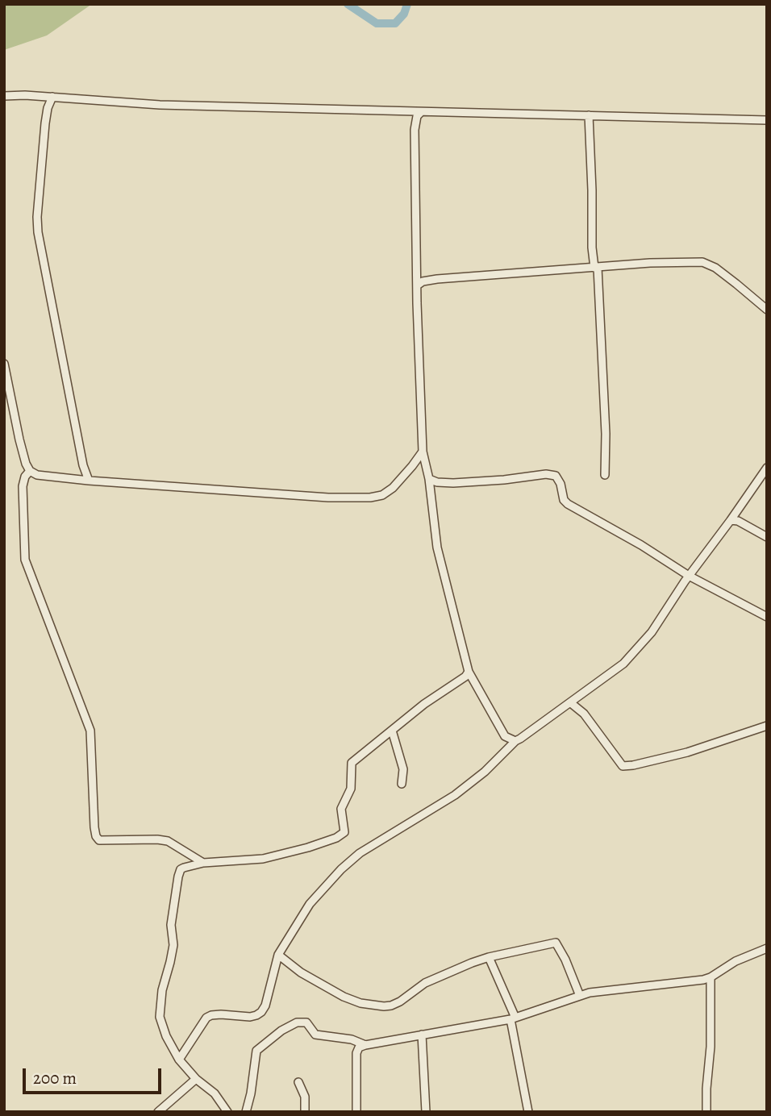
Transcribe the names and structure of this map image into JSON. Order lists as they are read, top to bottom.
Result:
{
  "scale_bar": "200 m"
}
